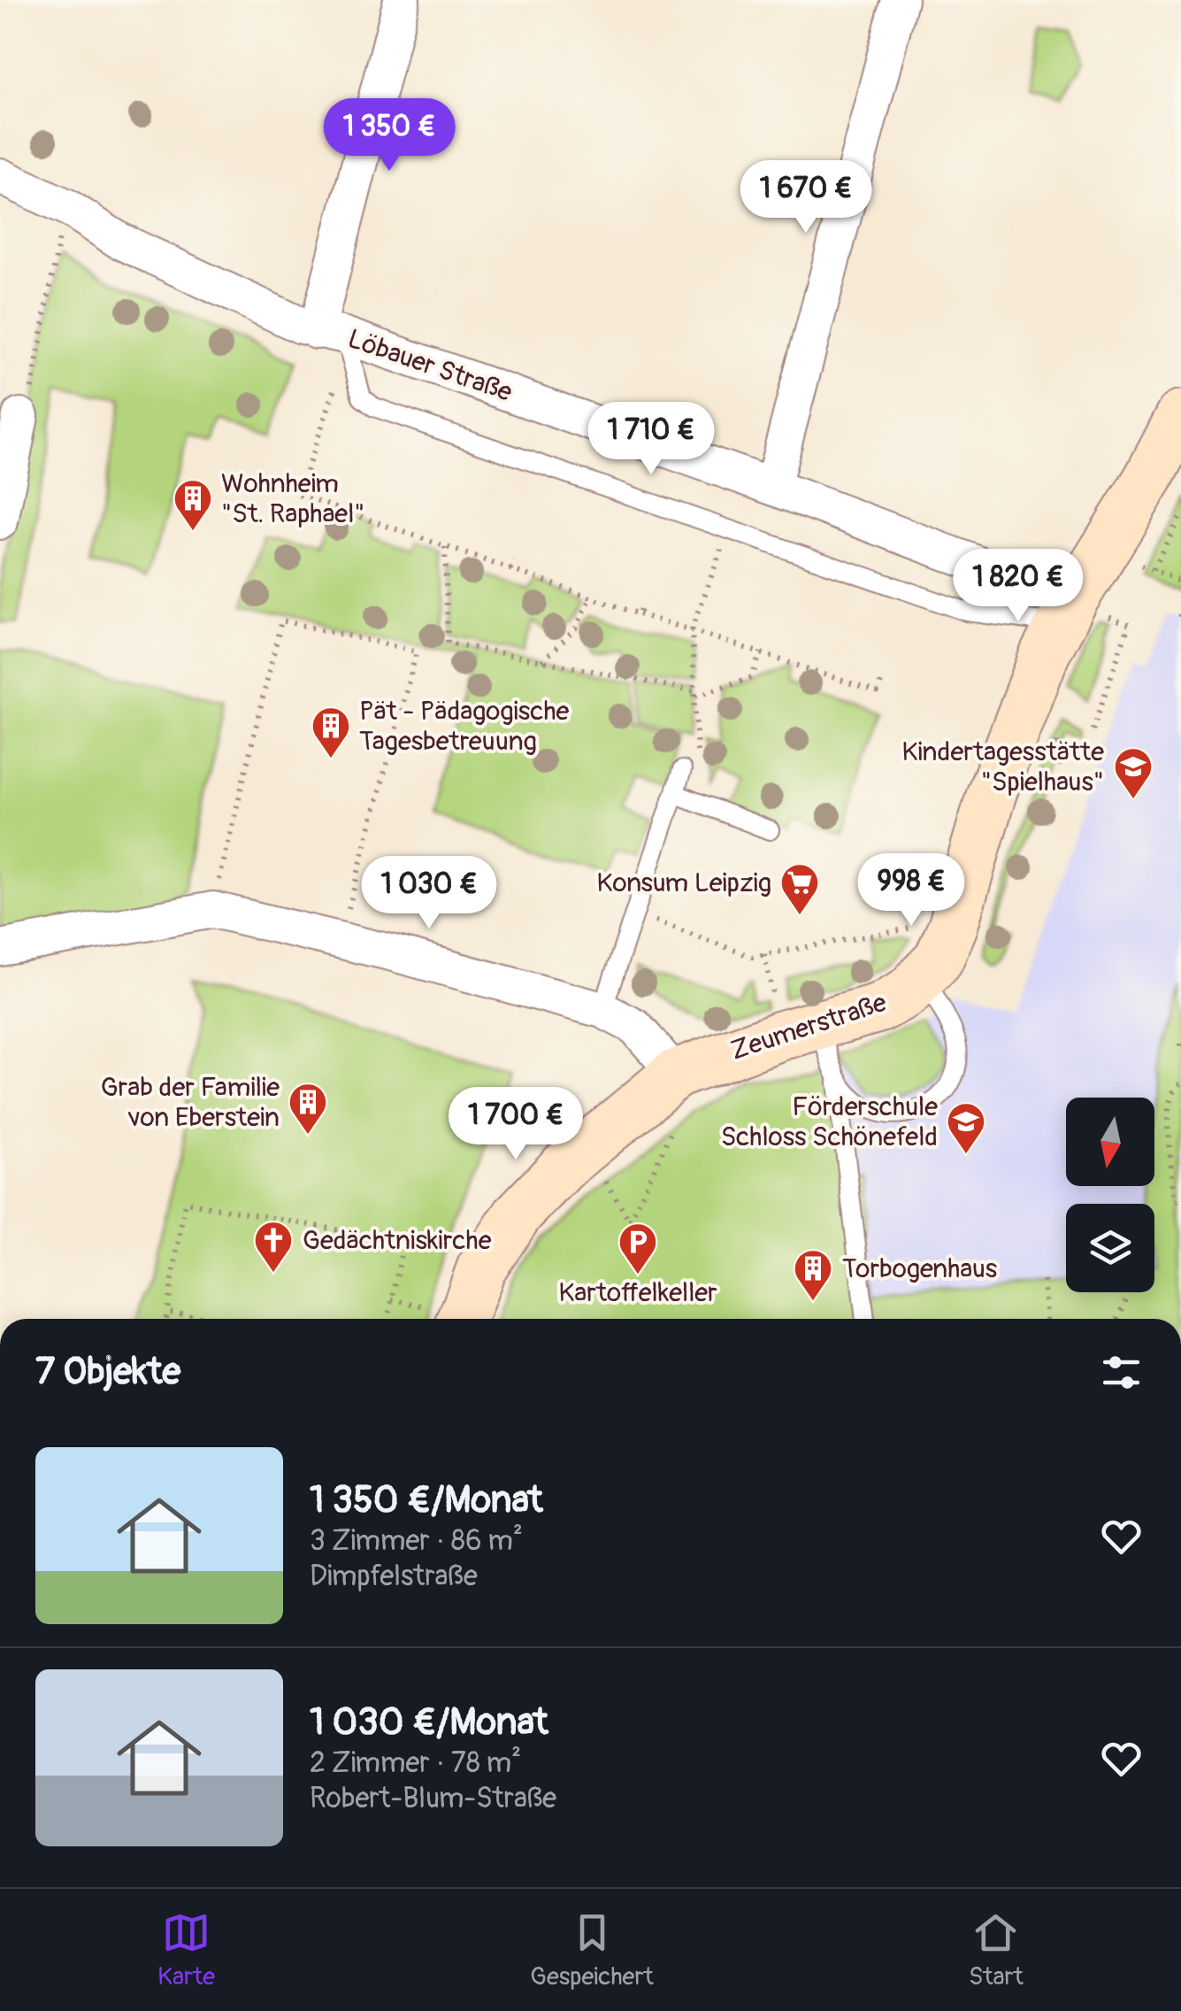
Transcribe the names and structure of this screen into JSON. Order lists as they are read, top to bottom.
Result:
{
  "streets": {
    "main road": ["Zeumerstraße"],
    "street": ["Löbauer Straße"]
  },
  "crossings": [
    ["Löbauer Straße", "Zeumerstraße"]
  ],
  "places": {
    "building": [
      "Wohnheim \"St. Raphael\"",
      "Pät - Pädagogische Tagesbetreuung",
      "Grab der Familie von Eberstein",
      "Torbogenhaus"
    ],
    "school or university": ["Kindertagesstätte \"Spielhaus\"", "Förderschule Schloss Schönefeld"],
    "supermarket": ["Konsum Leipzig"],
    "church": ["Gedächtniskirche"],
    "parking": ["Kartoffelkeller"]
  },
  "north": "bottom",
  "page": {
    "price": [
      "1 350 €",
      "1 670 €",
      "1 710 €",
      "1 820 €",
      "998 €",
      "1 030 €",
      "1 700 €"
    ],
    "heading": "7 Objekte",
    "list": [
      {
        "name": "1 350 €/Monat",
        "note": "3 Zimmer · 86 m² · Dimpfelstraße"
      },
      {
        "name": "1 030 €/Monat",
        "note": "2 Zimmer · 78 m² · Robert-Blum-Straße"
      }
    ],
    "tabs": ["Karte", "Gespeichert", "Start"]
  }
}
